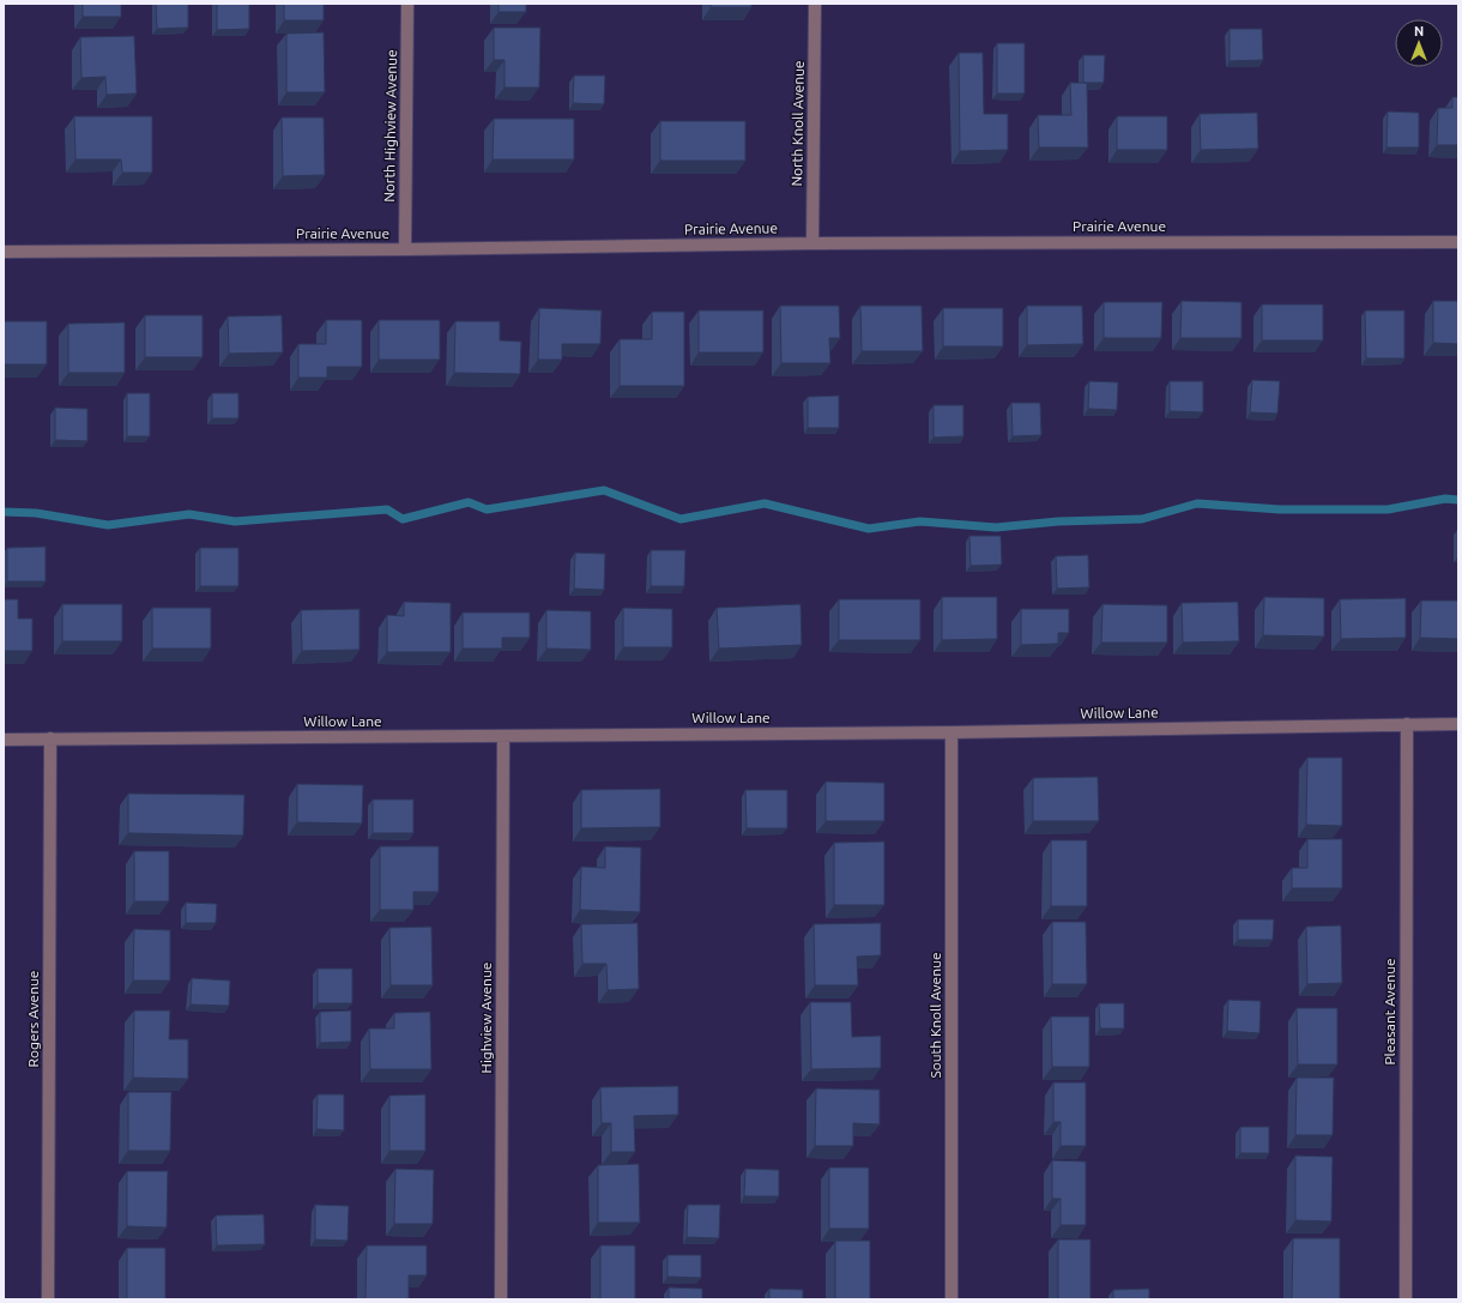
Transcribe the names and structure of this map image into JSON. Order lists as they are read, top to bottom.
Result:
{
  "streets": {
    "street": [
      "North Knoll Avenue",
      "North Highview Avenue",
      "Prairie Avenue",
      "Willow Lane",
      "Pleasant Avenue",
      "South Knoll Avenue",
      "Highview Avenue",
      "Rogers Avenue"
    ]
  },
  "crossings": [
    ["North Knoll Avenue", "Prairie Avenue"],
    ["North Highview Avenue", "Prairie Avenue"],
    ["Willow Lane", "Pleasant Avenue"],
    ["Willow Lane", "South Knoll Avenue"],
    ["Willow Lane", "Highview Avenue"],
    ["Willow Lane", "Rogers Avenue"]
  ],
  "north": "top"
}
